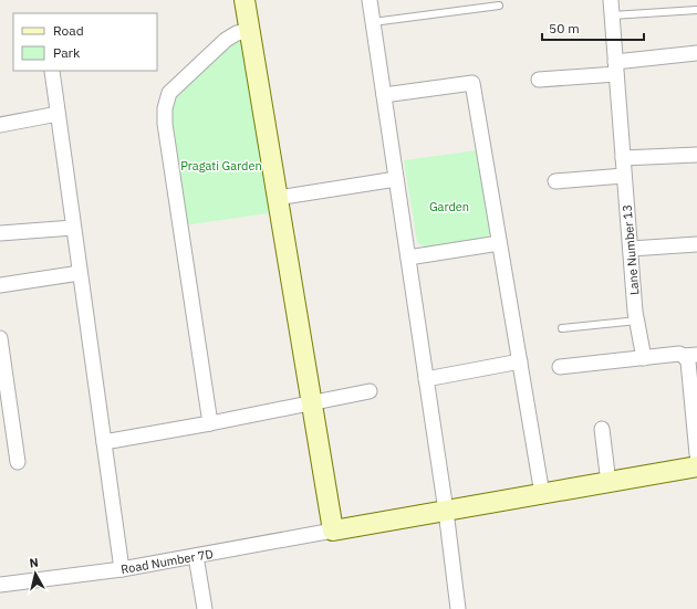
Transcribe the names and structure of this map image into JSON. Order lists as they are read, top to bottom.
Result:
{
  "streets": {
    "street": ["Lane Number 13", "Road Number 7D"]
  },
  "parks": ["Pragati Garden", "Garden"],
  "legend": ["Road", "Park"],
  "scale_bar": "50 m",
  "north": "top"
}
